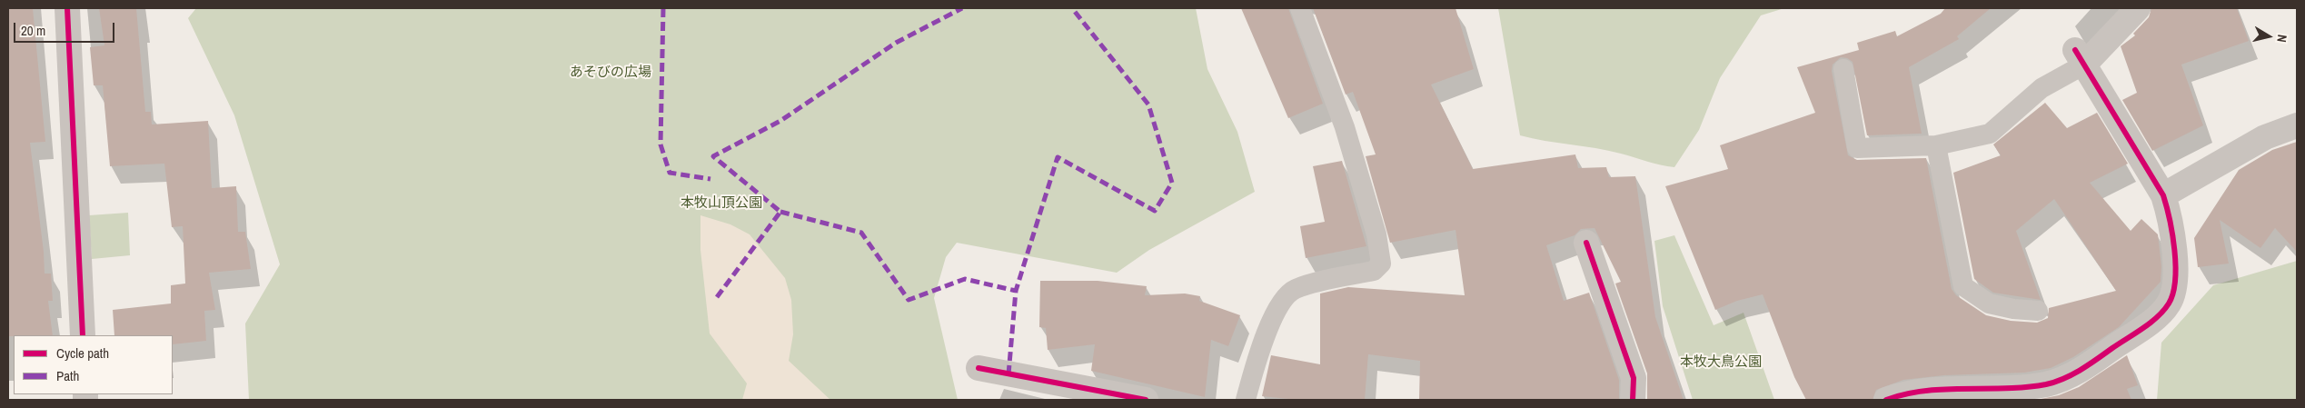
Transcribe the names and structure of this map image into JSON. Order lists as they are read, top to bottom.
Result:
{
  "parks": ["あそびの広場", "本牧山頂公園", "本牧大鳥公園"],
  "legend": ["Cycle path", "Path"],
  "scale_bar": "20 m",
  "north": "right"
}
